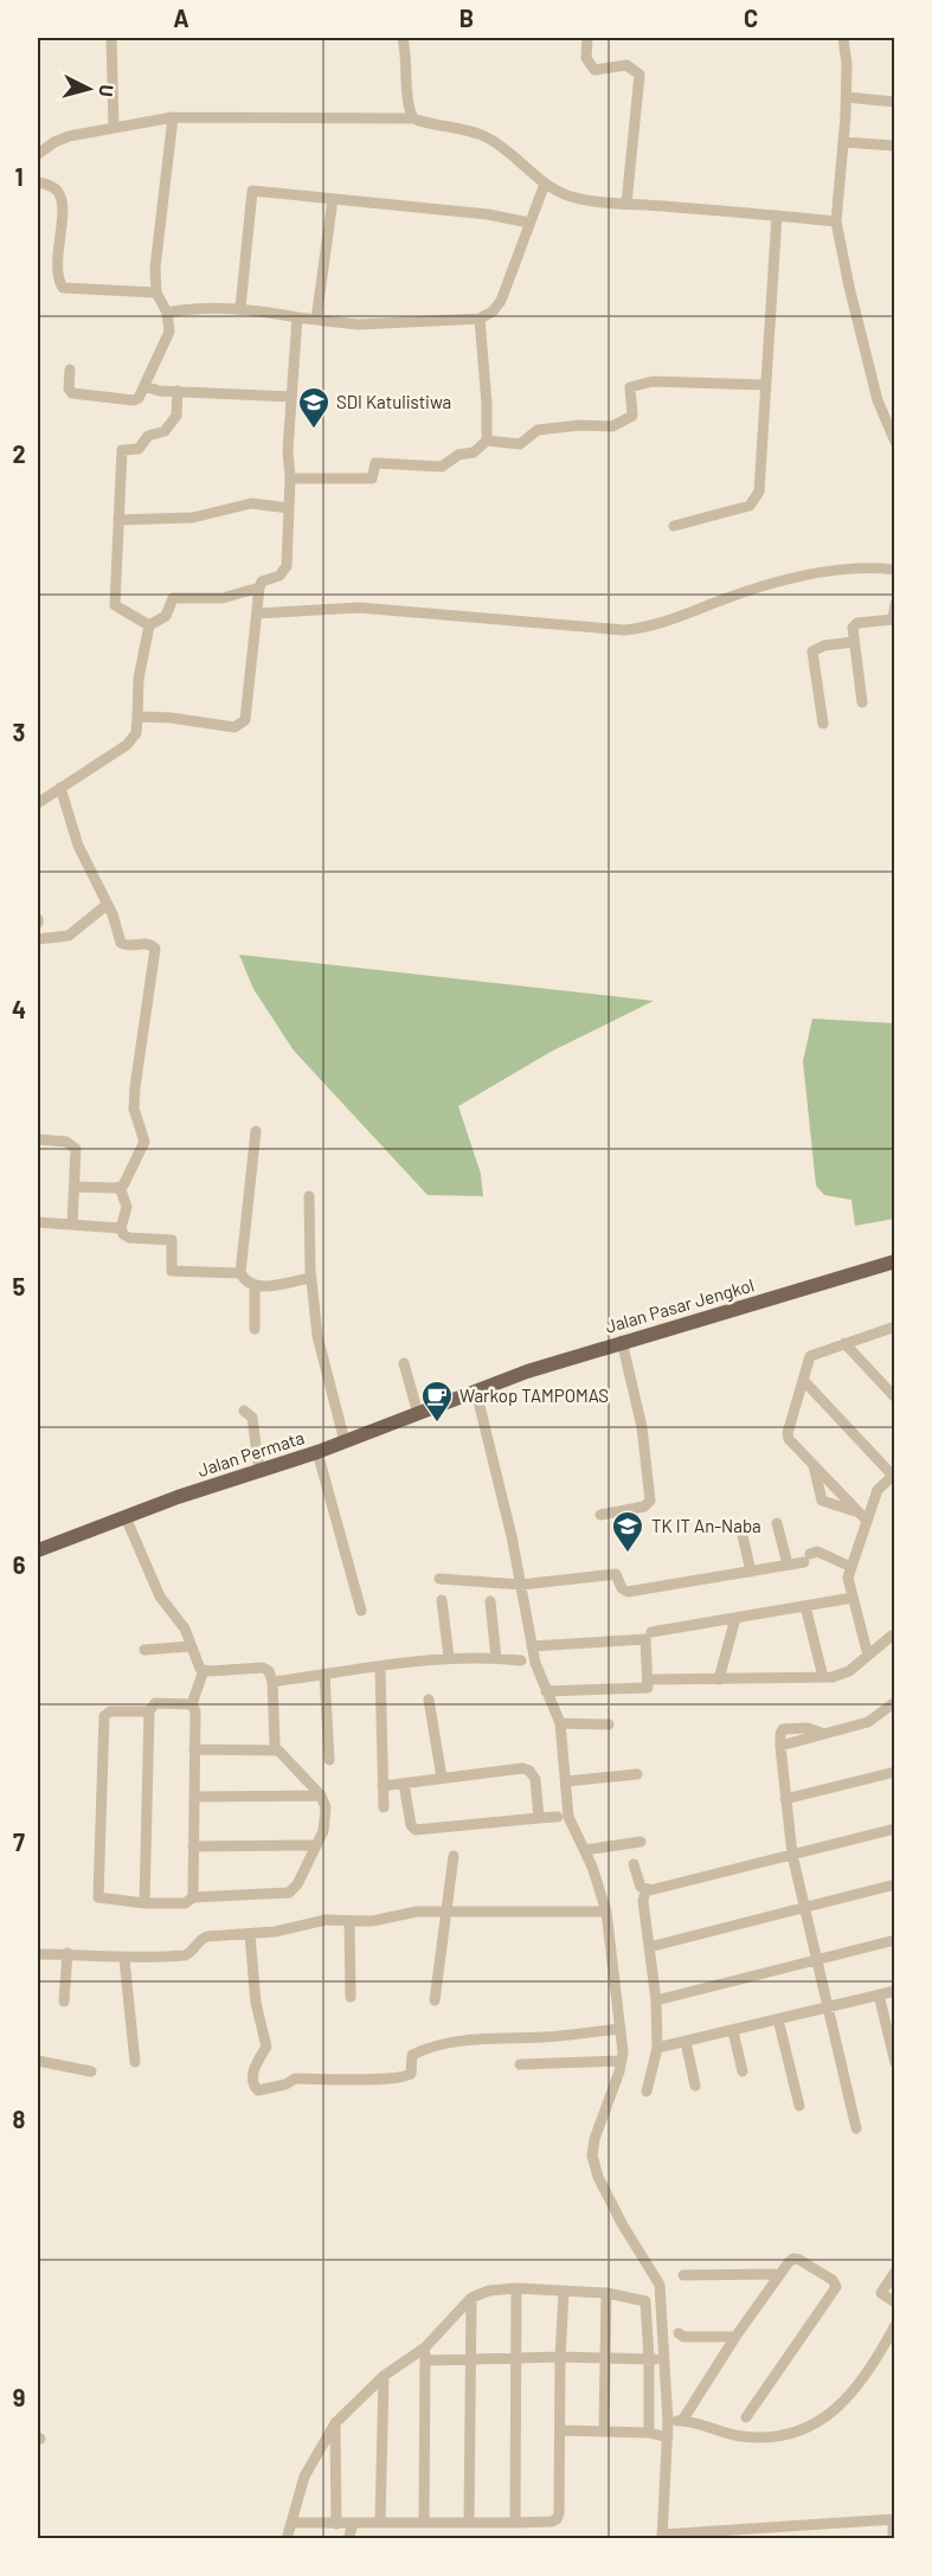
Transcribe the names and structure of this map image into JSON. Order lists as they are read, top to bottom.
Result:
{
  "streets": {
    "main road": ["Jalan Pasar Jengkol", "Jalan Permata"]
  },
  "crossings": [
    ["Jalan Pasar Jengkol", "Jalan Permata"]
  ],
  "places": {
    "school or university": ["SDI Katulistiwa", "TK IT An-Naba"],
    "cafe": ["Warkop TAMPOMAS"]
  },
  "north": "right",
  "grid": {
    "columns": ["A", "B", "C"],
    "rows": [
      "1",
      "2",
      "3",
      "4",
      "5",
      "6",
      "7",
      "8",
      "9"
    ]
  }
}
